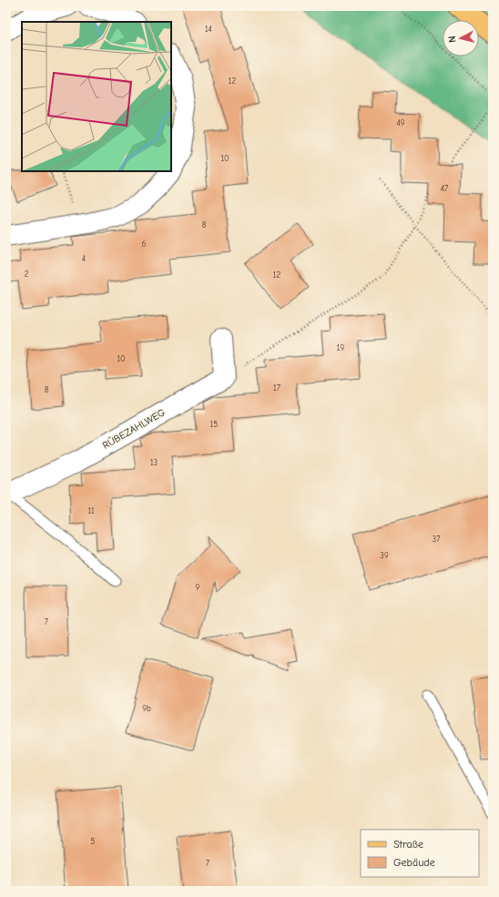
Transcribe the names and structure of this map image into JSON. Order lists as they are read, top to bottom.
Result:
{
  "streets": {
    "street": ["RÜBEZAHLWEG"]
  },
  "house_numbers": [
    "14",
    "12",
    "49",
    "10",
    "47",
    "8",
    "6",
    "4",
    "2",
    "12",
    "19",
    "10",
    "17",
    "8",
    "15",
    "13",
    "11",
    "37",
    "39",
    "9",
    "7",
    "9b",
    "5",
    "7"
  ],
  "legend": ["Straße", "Gebäude"],
  "north": "left"
}
